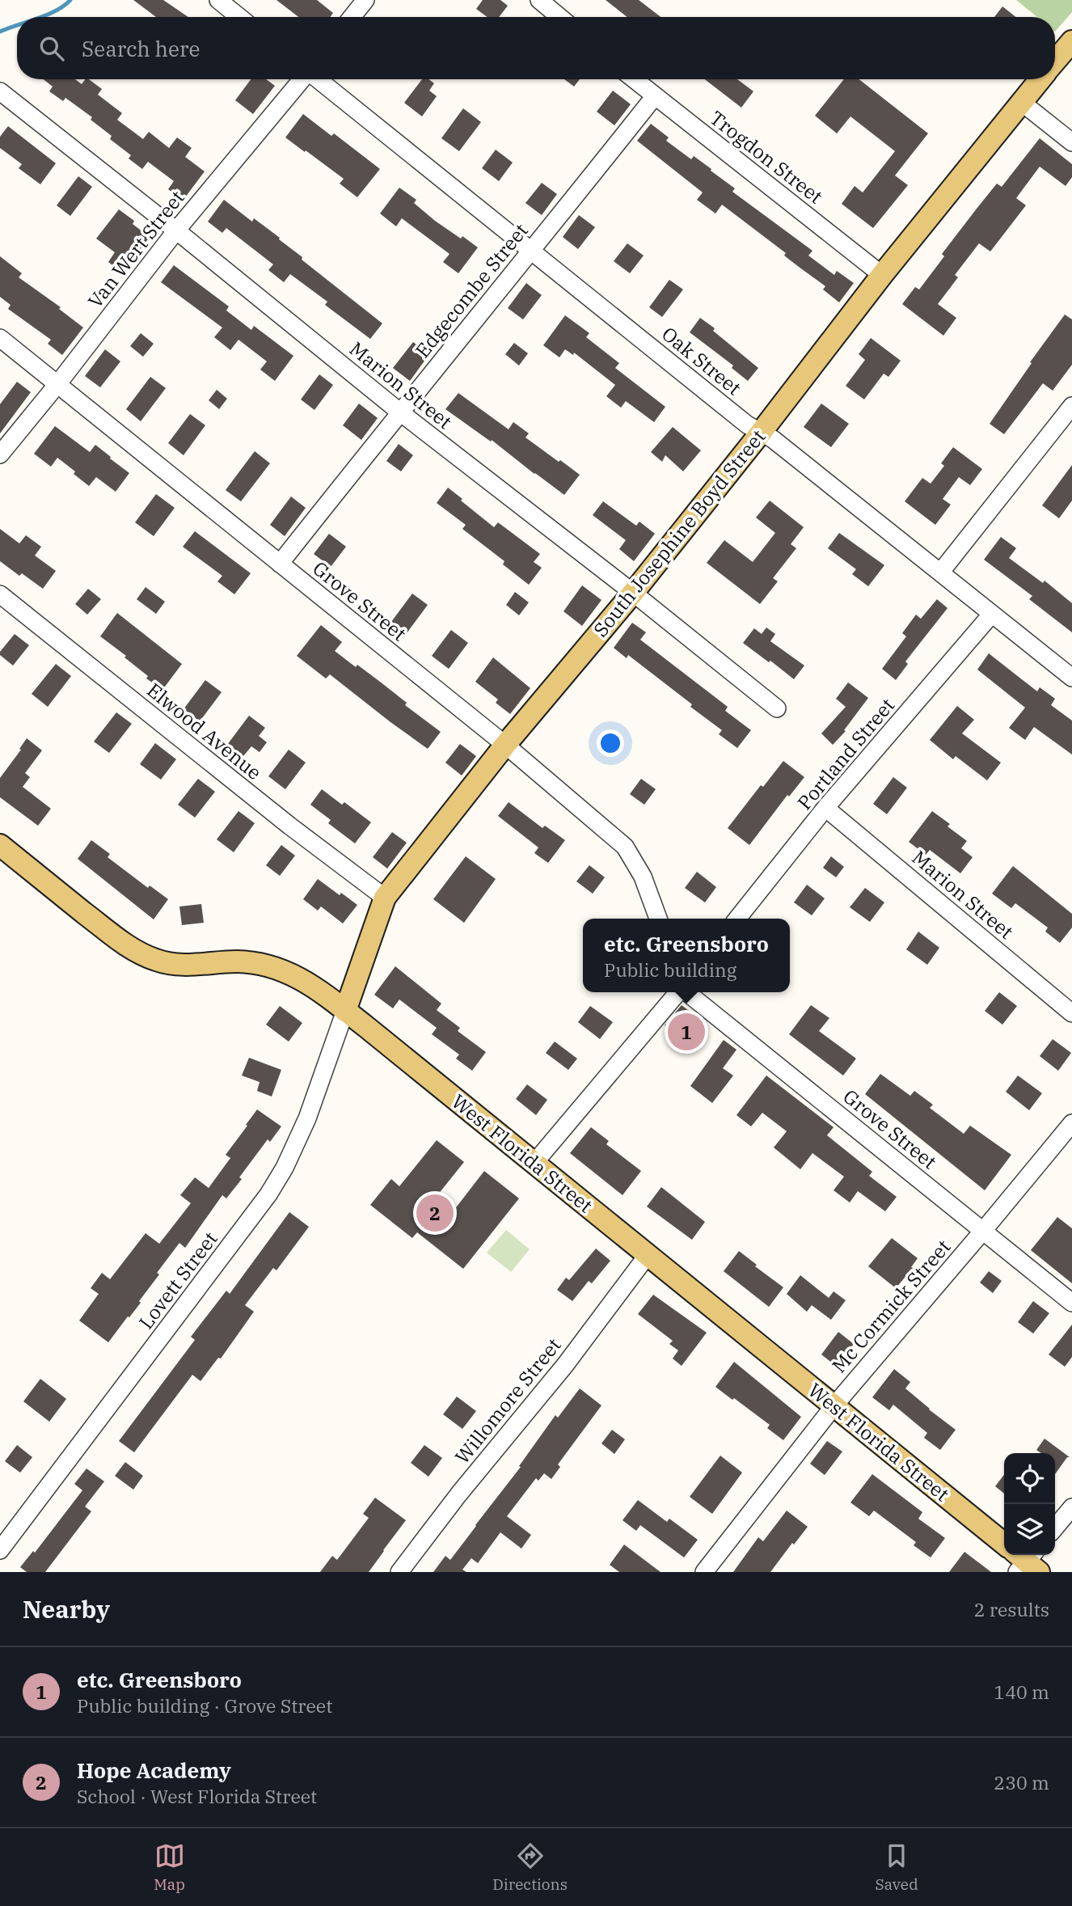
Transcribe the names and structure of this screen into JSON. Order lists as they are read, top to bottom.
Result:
{
  "streets": {
    "main road": ["South Josephine Boyd Street", "West Florida Street"],
    "street": [
      "Trogdon Street",
      "Van Wert Street",
      "Edgecombe Street",
      "Oak Street",
      "Marion Street",
      "Grove Street",
      "Elwood Avenue",
      "Portland Street",
      "Lovett Street",
      "Mc Cormick Street",
      "Willomore Street"
    ]
  },
  "crossings": [
    ["Trogdon Street", "Edgecombe Street"],
    ["Trogdon Street", "South Josephine Boyd Street"],
    ["Van Wert Street", "Marion Street"],
    ["Van Wert Street", "Grove Street"],
    ["Edgecombe Street", "Oak Street"],
    ["Edgecombe Street", "Marion Street"],
    ["Edgecombe Street", "Grove Street"],
    ["Oak Street", "South Josephine Boyd Street"],
    ["Oak Street", "Portland Street"],
    ["Marion Street", "South Josephine Boyd Street"],
    ["Marion Street", "Portland Street"],
    ["South Josephine Boyd Street", "Grove Street"],
    ["South Josephine Boyd Street", "Elwood Avenue"],
    ["South Josephine Boyd Street", "West Florida Street"],
    ["South Josephine Boyd Street", "Lovett Street"],
    ["Grove Street", "Mc Cormick Street"],
    ["West Florida Street", "Lovett Street"],
    ["West Florida Street", "Mc Cormick Street"],
    ["West Florida Street", "Willomore Street"]
  ],
  "page": {
    "search": "Search here",
    "popup": ["etc. Greensboro", "Public building"],
    "pins": ["1", "2"],
    "heading": ["Nearby", "2 results"],
    "list": [
      {
        "mark": "1",
        "name": "etc. Greensboro",
        "note": "Public building · Grove Street",
        "value": "140 m"
      },
      {
        "mark": "2",
        "name": "Hope Academy",
        "note": "School · West Florida Street",
        "value": "230 m"
      }
    ],
    "nav": ["Map", "Directions", "Saved"]
  }
}
